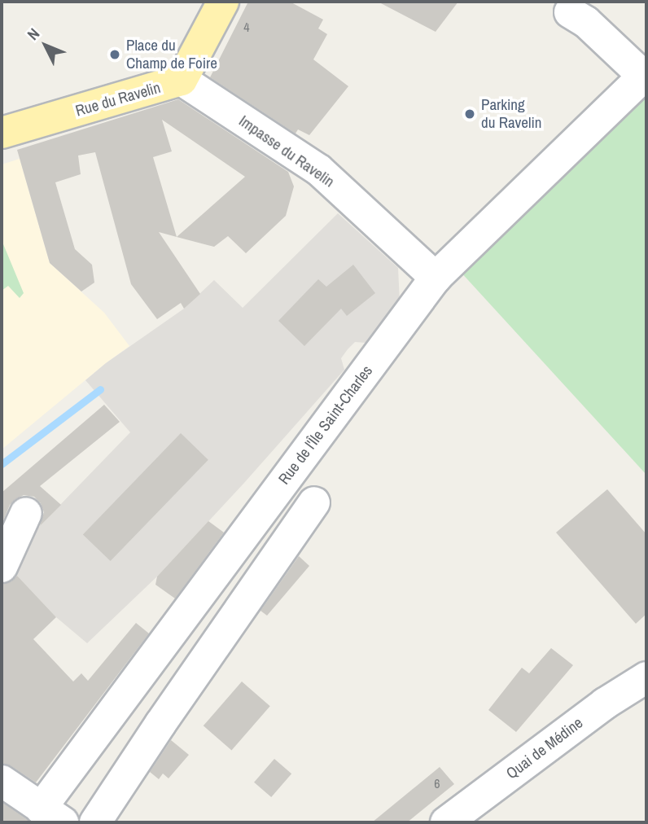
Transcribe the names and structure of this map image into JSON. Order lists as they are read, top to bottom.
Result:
{
  "streets": {
    "main road": ["Rue du Ravelin"],
    "street": ["Impasse du Ravelin", "Rue de l'Île Saint-Charles", "Quai de Médine"]
  },
  "crossings": [
    ["Rue du Ravelin", "Impasse du Ravelin"],
    ["Impasse du Ravelin", "Rue de l'Île Saint-Charles"]
  ],
  "places": ["Place du Champ de Foire", "Parking du Ravelin"],
  "house_numbers": ["4", "6"],
  "north": "top left"
}
